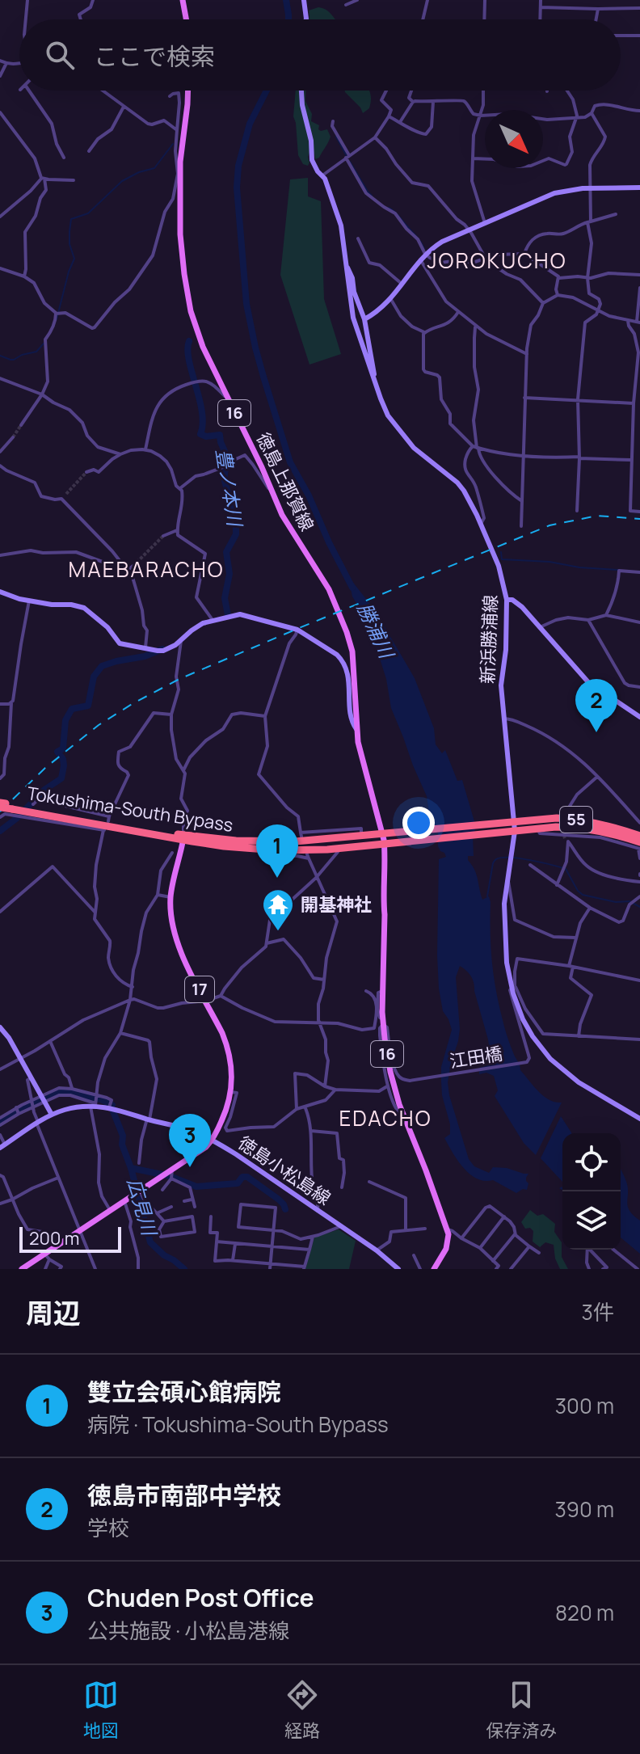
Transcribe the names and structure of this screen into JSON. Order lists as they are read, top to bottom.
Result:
{
  "streets": {
    "highway": ["Tokushima-South Bypass", "55"],
    "main road": [
      "16",
      "徳島上那賀線",
      "新浜勝浦線",
      "17",
      "徳島小松島線"
    ],
    "street": ["江田橋"]
  },
  "crossings": [
    ["徳島上那賀線", "Tokushima-South Bypass"],
    ["徳島上那賀線", "江田橋"],
    ["新浜勝浦線", "Tokushima-South Bypass"],
    ["新浜勝浦線", "江田橋"],
    ["Tokushima-South Bypass", "17"],
    ["17", "徳島小松島線"]
  ],
  "districts": ["JOROKUCHO", "MAEBARACHO", "EDACHO"],
  "water": ["豊ノ本川", "勝浦川", "広見川"],
  "places": {
    "temple": ["開基神社"]
  },
  "scale_bar": "200 m",
  "north": "bottom right",
  "page": {
    "search": "ここで検索",
    "pins": ["2", "1", "3"],
    "scale": "200 m",
    "heading": ["周辺", "3件"],
    "list": [
      {
        "mark": "1",
        "name": "雙立会碩心館病院",
        "note": "病院 · Tokushima-South Bypass",
        "value": "300 m"
      },
      {
        "mark": "2",
        "name": "徳島市南部中学校",
        "note": "学校",
        "value": "390 m"
      },
      {
        "mark": "3",
        "name": "Chuden Post Office",
        "note": "公共施設 · 小松島港線",
        "value": "820 m"
      }
    ],
    "nav": ["地図", "経路", "保存済み"]
  }
}
